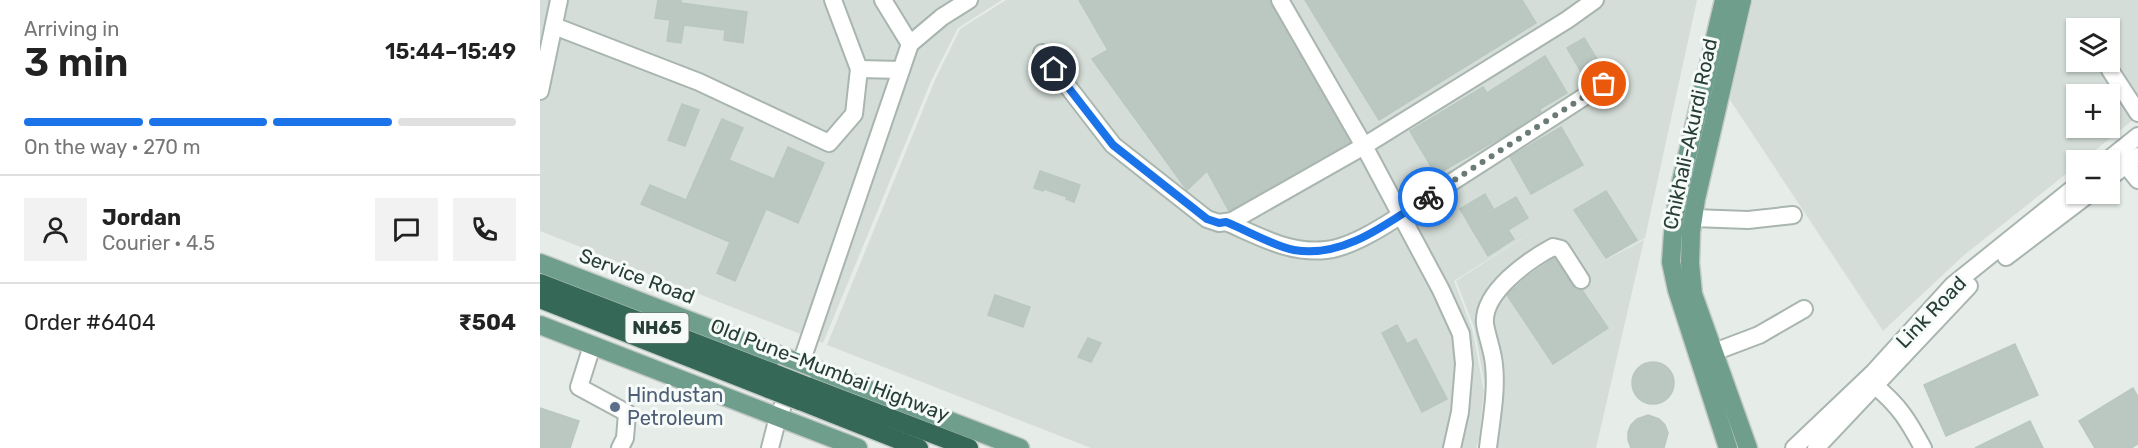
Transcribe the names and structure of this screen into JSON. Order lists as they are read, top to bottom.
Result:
{
  "streets": {
    "highway": ["NH65", "Old Pune–Mumbai Highway"],
    "main road": ["Chikhali-Akurdi Road", "Service Road"],
    "street": ["Link Road"]
  },
  "places": ["Hindustan Petroleum"],
  "page": {
    "heading": ["3 min", "Arriving in", "15:44–15:49"],
    "panel": [
      "Jordan",
      "Courier · 4.5",
      "Order #6404",
      "₹504"
    ],
    "map_buttons": ["+", "−"],
    "bar": "On the way · 270 m"
  }
}
